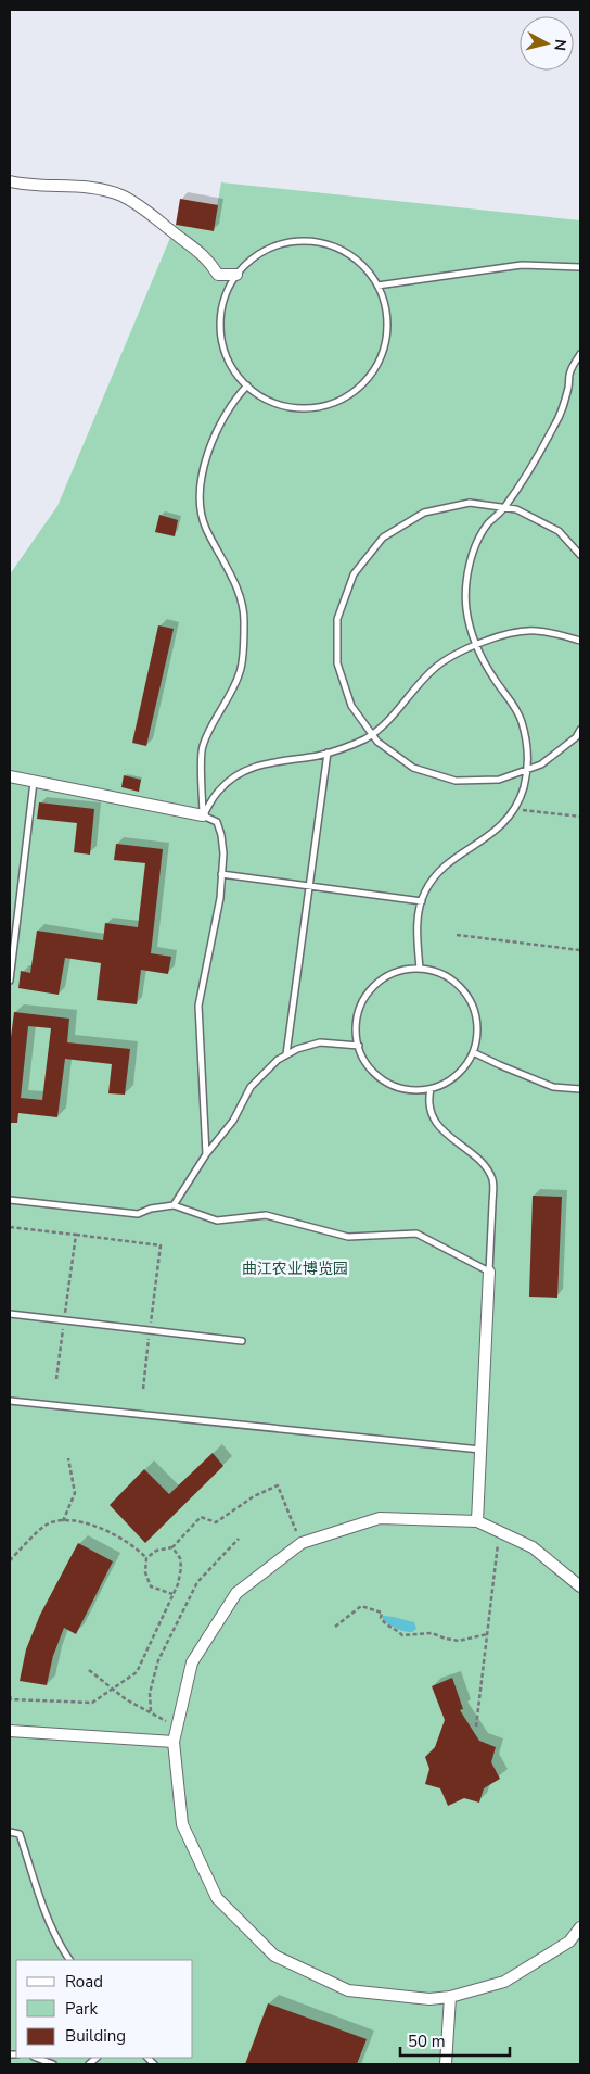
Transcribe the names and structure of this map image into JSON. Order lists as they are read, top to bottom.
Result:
{
  "parks": ["曲江农业博览园"],
  "legend": ["Road", "Park", "Building"],
  "scale_bar": "50 m",
  "north": "right"
}
